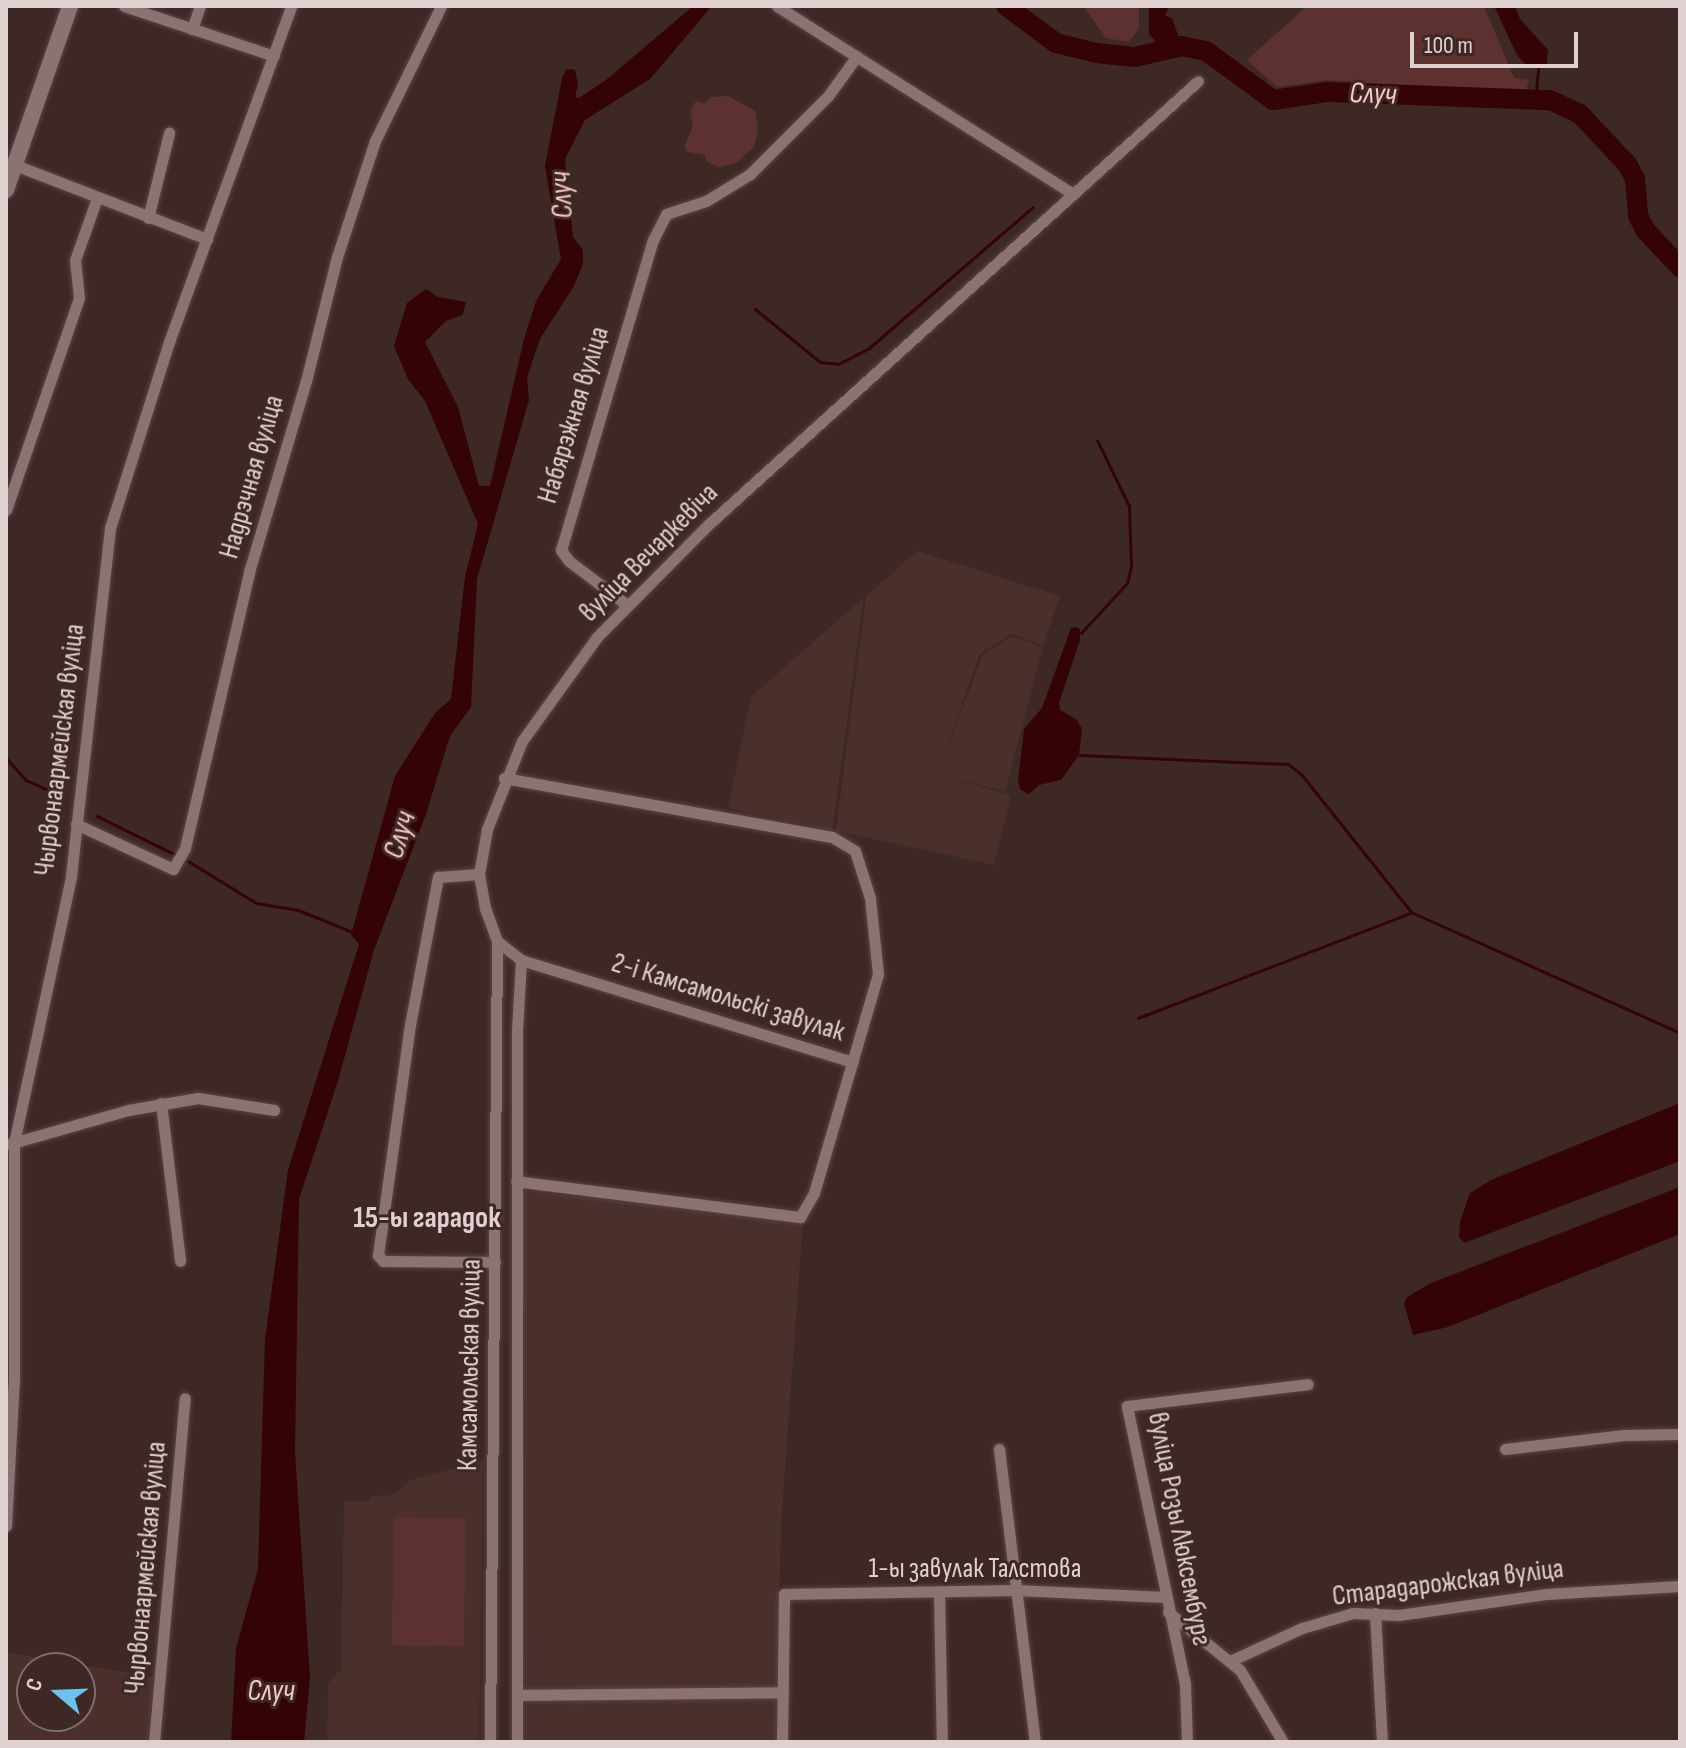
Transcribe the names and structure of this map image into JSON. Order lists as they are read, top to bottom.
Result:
{
  "streets": {
    "street": [
      "Набярэжная вуліца",
      "Надрэчная вуліца",
      "вуліца Вечаркевіча",
      "Чырвонаармейская вуліца",
      "2-і Камсамольскі завулак",
      "Камсамольская вуліца",
      "вуліца Розы Люксембург",
      "1-ы завулак Талстова",
      "Старадарожская вуліца"
    ]
  },
  "crossings": [
    ["Набярэжная вуліца", "вуліца Вечаркевіча"],
    ["Надрэчная вуліца", "Чырвонаармейская вуліца"],
    ["вуліца Вечаркевіча", "2-і Камсамольскі завулак"],
    ["2-і Камсамольскі завулак", "Камсамольская вуліца"],
    ["вуліца Розы Люксембург", "1-ы завулак Талстова"]
  ],
  "districts": ["15-ы гарадок"],
  "water": ["Случ"],
  "scale_bar": "100 m",
  "north": "left"
}
